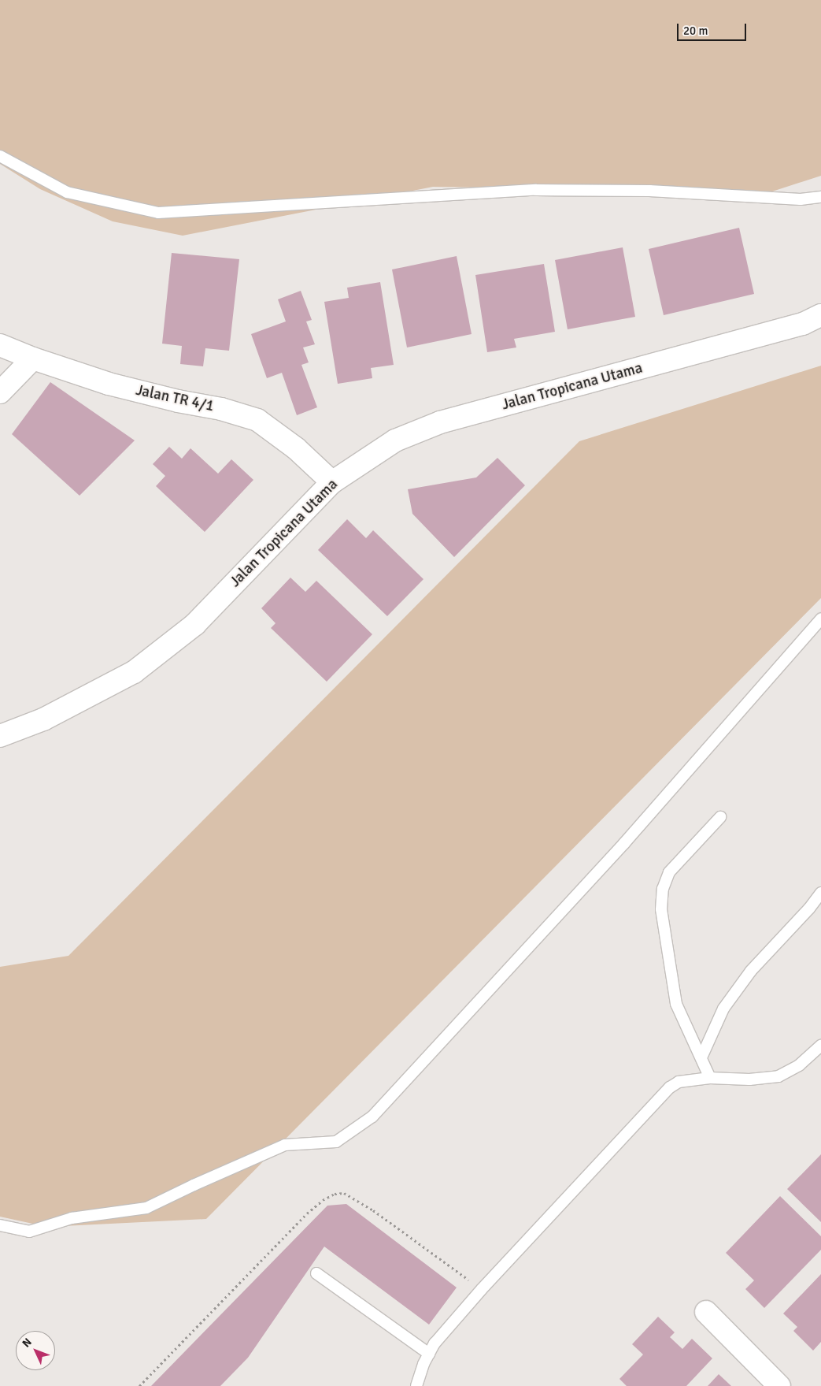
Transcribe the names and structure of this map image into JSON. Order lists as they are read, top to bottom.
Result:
{
  "streets": {
    "street": ["Jalan Tropicana Utama", "Jalan TR 4/1"]
  },
  "crossings": [
    ["Jalan Tropicana Utama", "Jalan TR 4/1"]
  ],
  "scale_bar": "20 m",
  "north": "top left"
}
